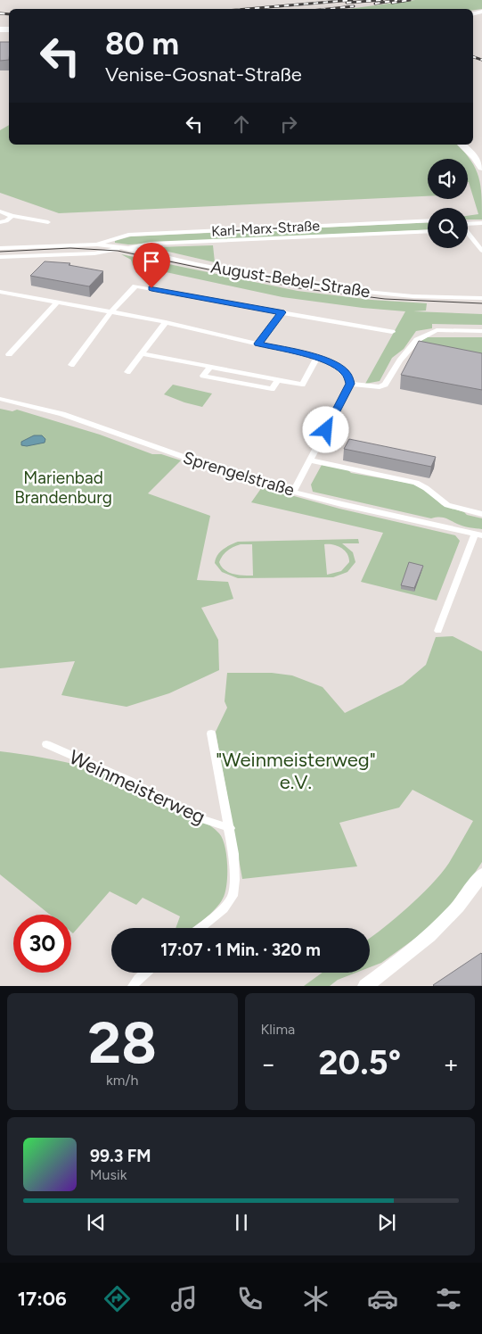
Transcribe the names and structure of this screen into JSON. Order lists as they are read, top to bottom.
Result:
{
  "streets": {
    "street": [
      "Karl-Marx-Straße",
      "August-Bebel-Straße",
      "Sprengelstraße",
      "Weinmeisterweg"
    ]
  },
  "crossings": [
    ["Karl-Marx-Straße", "August-Bebel-Straße"]
  ],
  "parks": ["Marienbad Brandenburg", "\"Weinmeisterweg\" e.V."],
  "page": {
    "turn": ["80 m", "Venise-Gosnat-Straße"],
    "limit": "30",
    "trip": "17:07 · 1 Min. · 320 m",
    "tile": [
      ["28", "km/h"],
      "Klima"
    ],
    "heat": ["−", "20.5°", "+"],
    "song": ["99.3 FM", "Musik"],
    "tabs": "17:06"
  }
}
